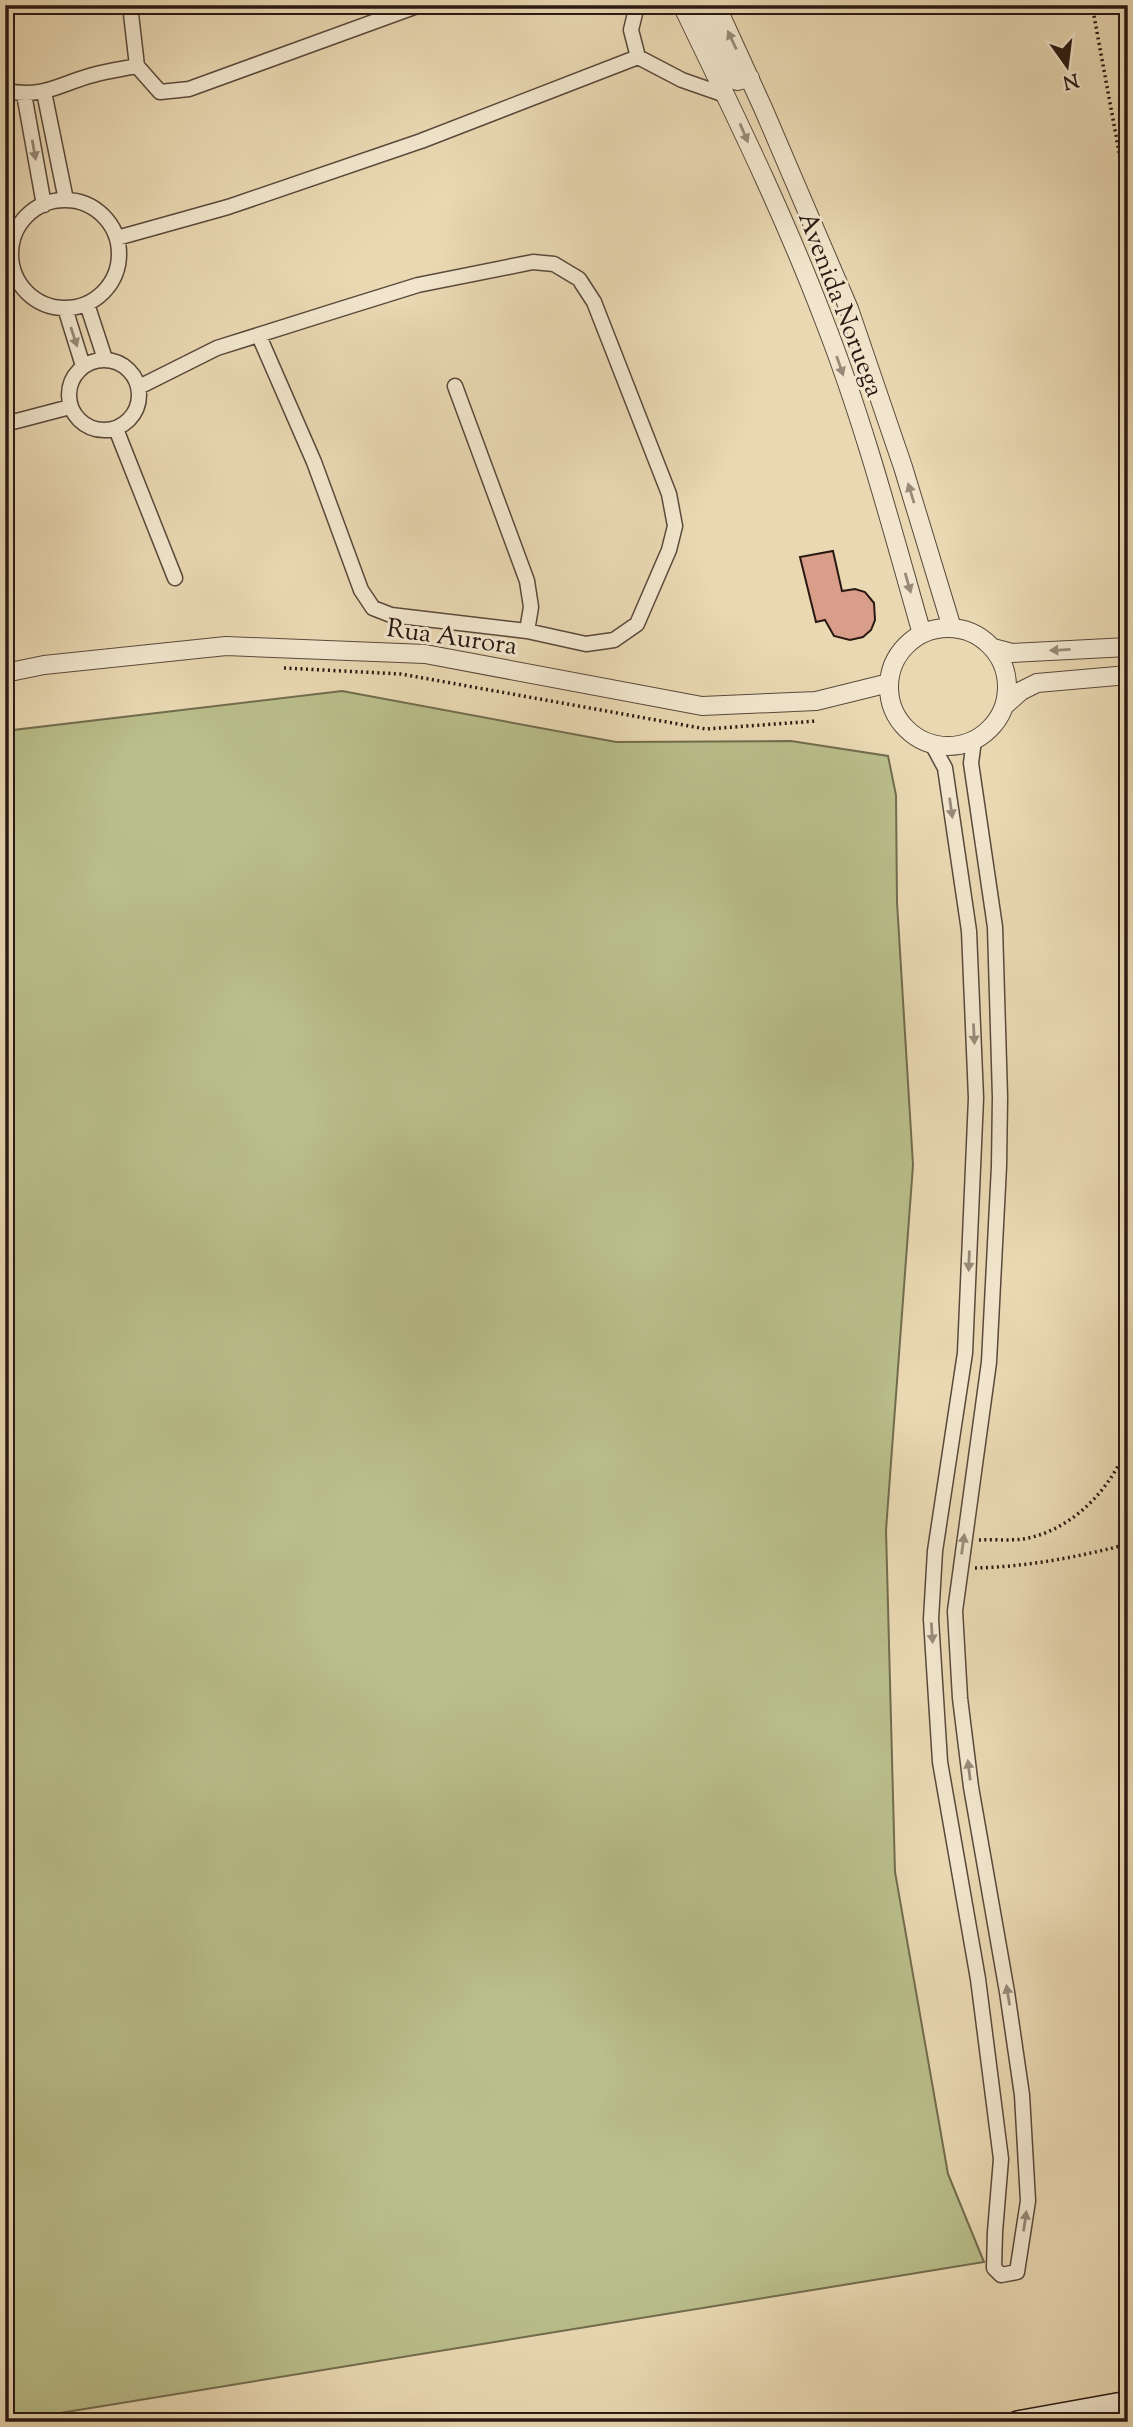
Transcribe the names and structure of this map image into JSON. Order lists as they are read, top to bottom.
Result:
{
  "streets": {
    "street": ["Avenida Noruega", "Rua Aurora"]
  },
  "crossings": [
    ["Avenida Noruega", "Rua Aurora"]
  ],
  "north": "bottom"
}
